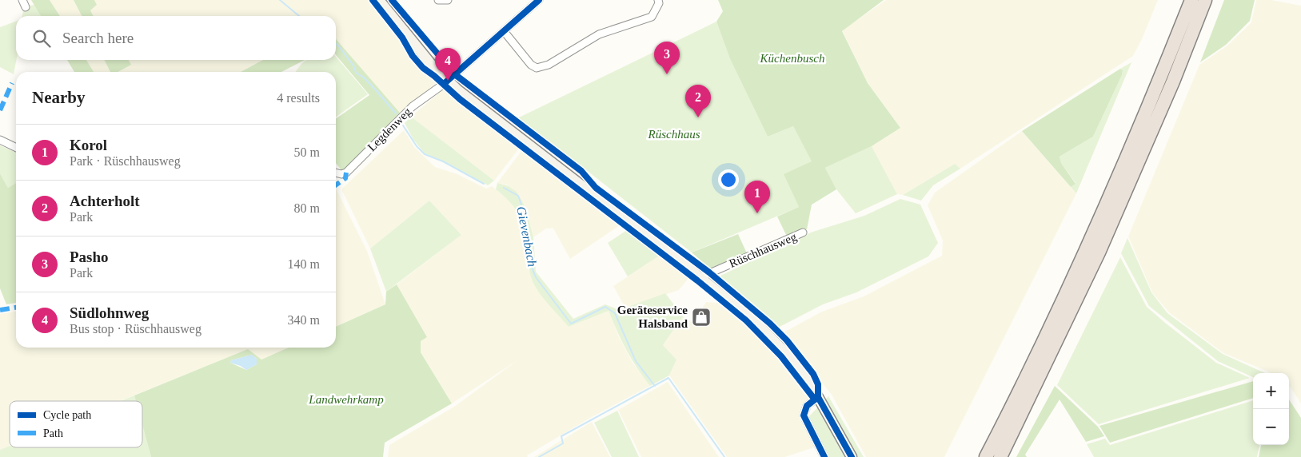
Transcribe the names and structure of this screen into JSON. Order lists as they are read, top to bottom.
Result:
{
  "streets": {
    "street": ["Legdenweg", "Rüschhausweg"]
  },
  "water": ["Gievenbach"],
  "parks": ["Küchenbusch", "Rüschhaus", "Landwehrkamp"],
  "places": {
    "shop": ["Geräteservice Halsband"]
  },
  "legend": ["Cycle path", "Path"],
  "page": {
    "search": "Search here",
    "pins": [
      "3",
      "4",
      "2",
      "1"
    ],
    "heading": ["Nearby", "4 results"],
    "list": [
      {
        "mark": "1",
        "name": "Korol",
        "note": "Park · Rüschhausweg",
        "value": "50 m"
      },
      {
        "mark": "2",
        "name": "Achterholt",
        "note": "Park",
        "value": "80 m"
      },
      {
        "mark": "3",
        "name": "Pasho",
        "note": "Park",
        "value": "140 m"
      },
      {
        "mark": "4",
        "name": "Südlohnweg",
        "note": "Bus stop · Rüschhausweg",
        "value": "340 m"
      }
    ],
    "map_buttons": ["+", "−"]
  }
}
